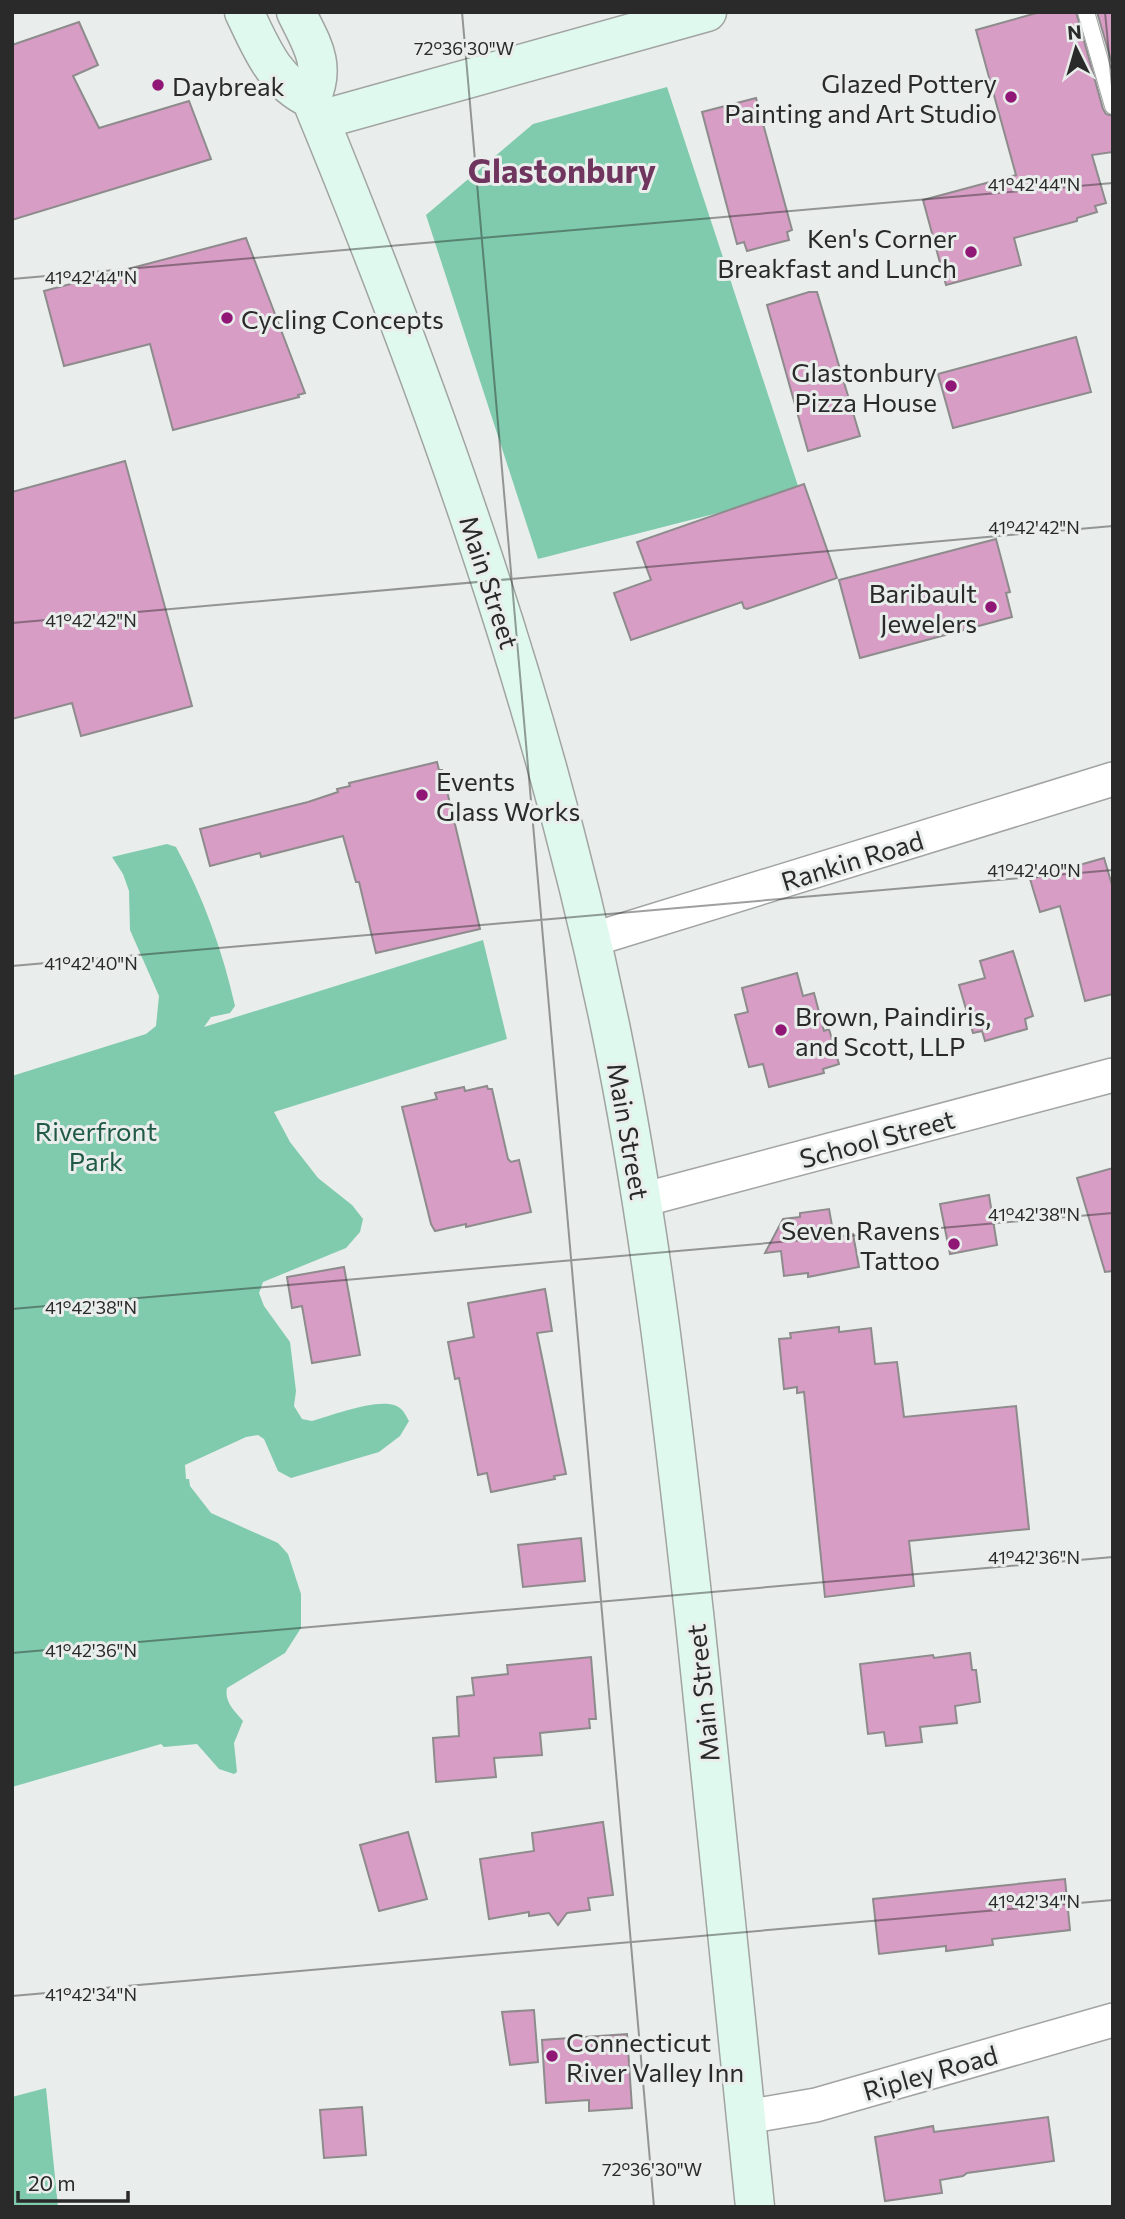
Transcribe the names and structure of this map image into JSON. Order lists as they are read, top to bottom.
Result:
{
  "streets": {
    "main road": ["Main Street"],
    "street": ["Rankin Road", "School Street", "Ripley Road"]
  },
  "crossings": [
    ["Main Street", "Rankin Road"],
    ["Main Street", "School Street"],
    ["Main Street", "Ripley Road"]
  ],
  "districts": ["Glastonbury"],
  "parks": ["Riverfront Park"],
  "places": [
    "Daybreak",
    "Glazed Pottery Painting and Art Studio",
    "Ken's Corner Breakfast and Lunch",
    "Cycling Concepts",
    "Glastonbury Pizza House",
    "Baribault Jewelers",
    "Events Glass Works",
    "Brown, Paindiris, and Scott, LLP",
    "Seven Ravens Tattoo",
    "Connecticut River Valley Inn"
  ],
  "scale_bar": "20 m",
  "north": "top",
  "coordinates": [
    "72°36'30\"W",
    "41°42'44\"N",
    "41°42'42\"N",
    "41°42'40\"N",
    "41°42'38\"N",
    "41°42'36\"N",
    "41°42'34\"N"
  ]
}
